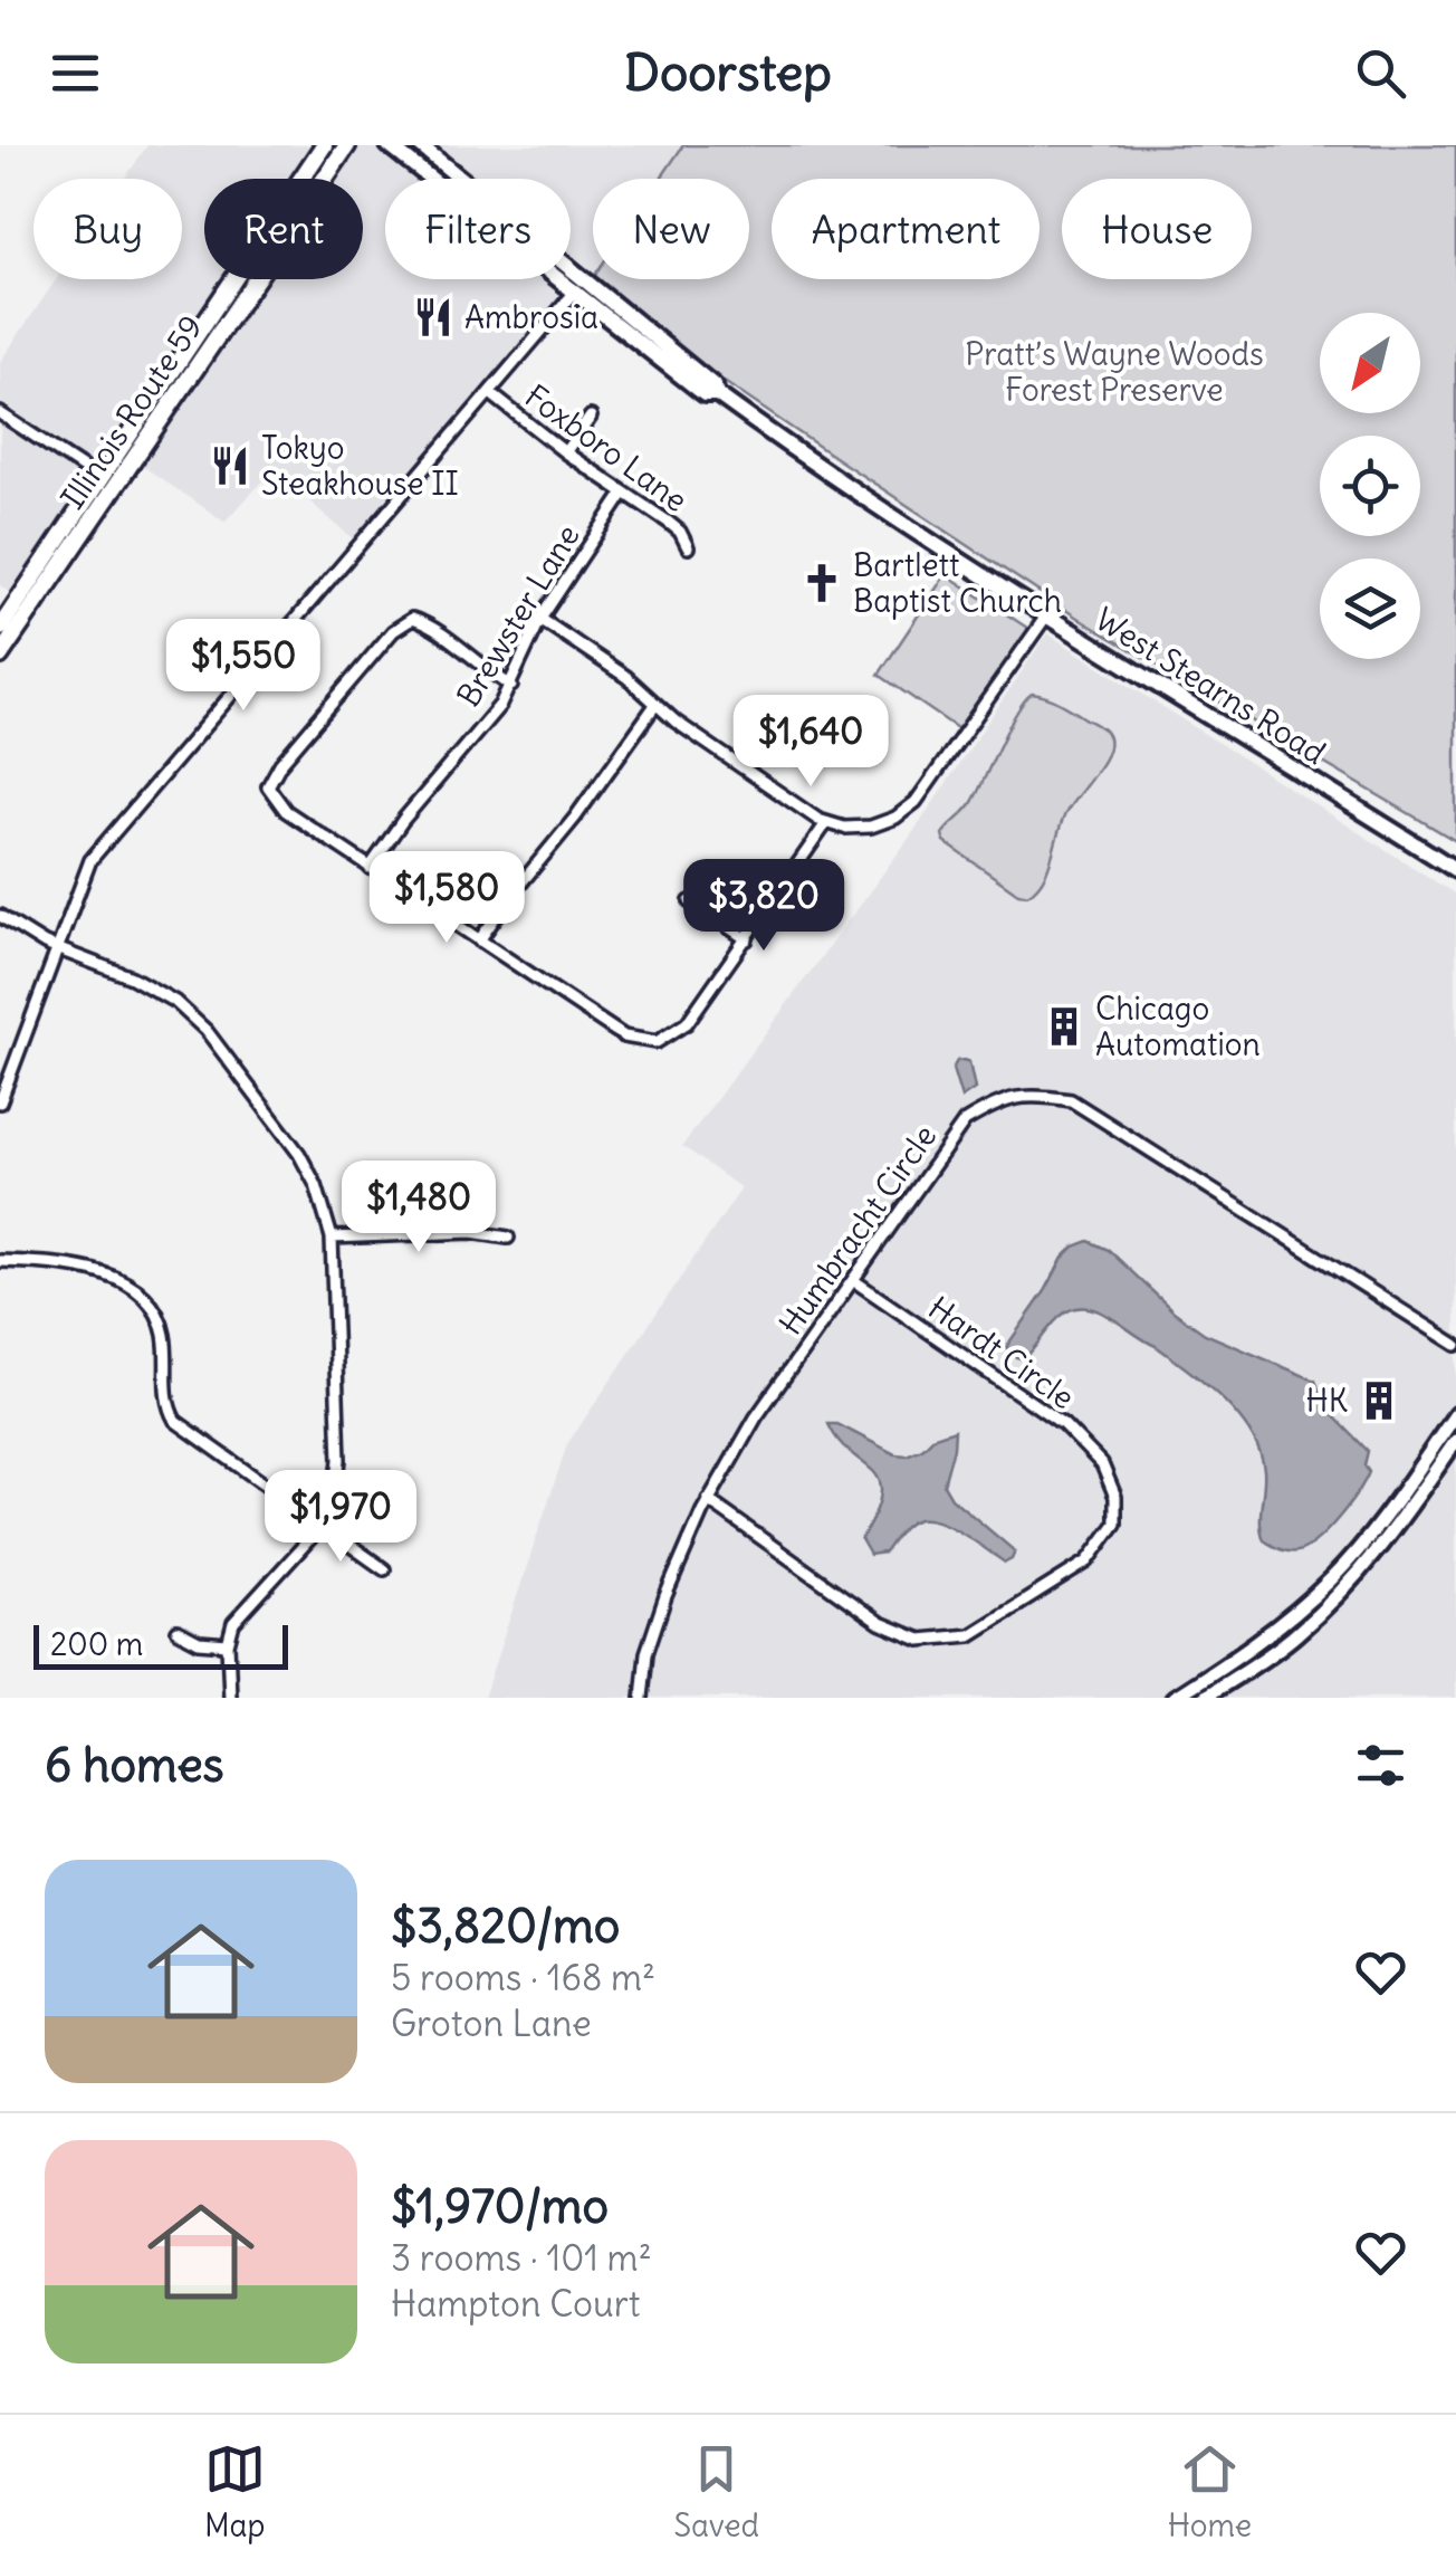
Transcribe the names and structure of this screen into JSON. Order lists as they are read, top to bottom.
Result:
{
  "streets": {
    "main road": ["Illinois Route 59", "West Stearns Road"],
    "street": [
      "Foxboro Lane",
      "Brewster Lane",
      "Humbracht Circle",
      "Hardt Circle"
    ]
  },
  "crossings": [
    ["Foxboro Lane", "Brewster Lane"],
    ["Humbracht Circle", "Hardt Circle"]
  ],
  "parks": ["Pratt’s Wayne Woods Forest Preserve"],
  "places": {
    "restaurant": ["Ambrosia", "Tokyo Steakhouse II"],
    "church": ["Bartlett Baptist Church"],
    "building": ["Chicago Automation", "HK"]
  },
  "scale_bar": "200 m",
  "north": "bottom left",
  "page": {
    "header": "Doorstep",
    "chip": [
      "Buy",
      "Rent",
      "Filters",
      "New",
      "Apartment",
      "House"
    ],
    "price": [
      "$1,550",
      "$1,640",
      "$1,580",
      "$3,820",
      "$1,480",
      "$1,970"
    ],
    "scale": "200 m",
    "heading": "6 homes",
    "list": [
      {
        "name": "$3,820/mo",
        "note": "5 rooms · 168 m² · Groton Lane"
      },
      {
        "name": "$1,970/mo",
        "note": "3 rooms · 101 m² · Hampton Court"
      }
    ],
    "tabs": ["Map", "Saved", "Home"]
  }
}
